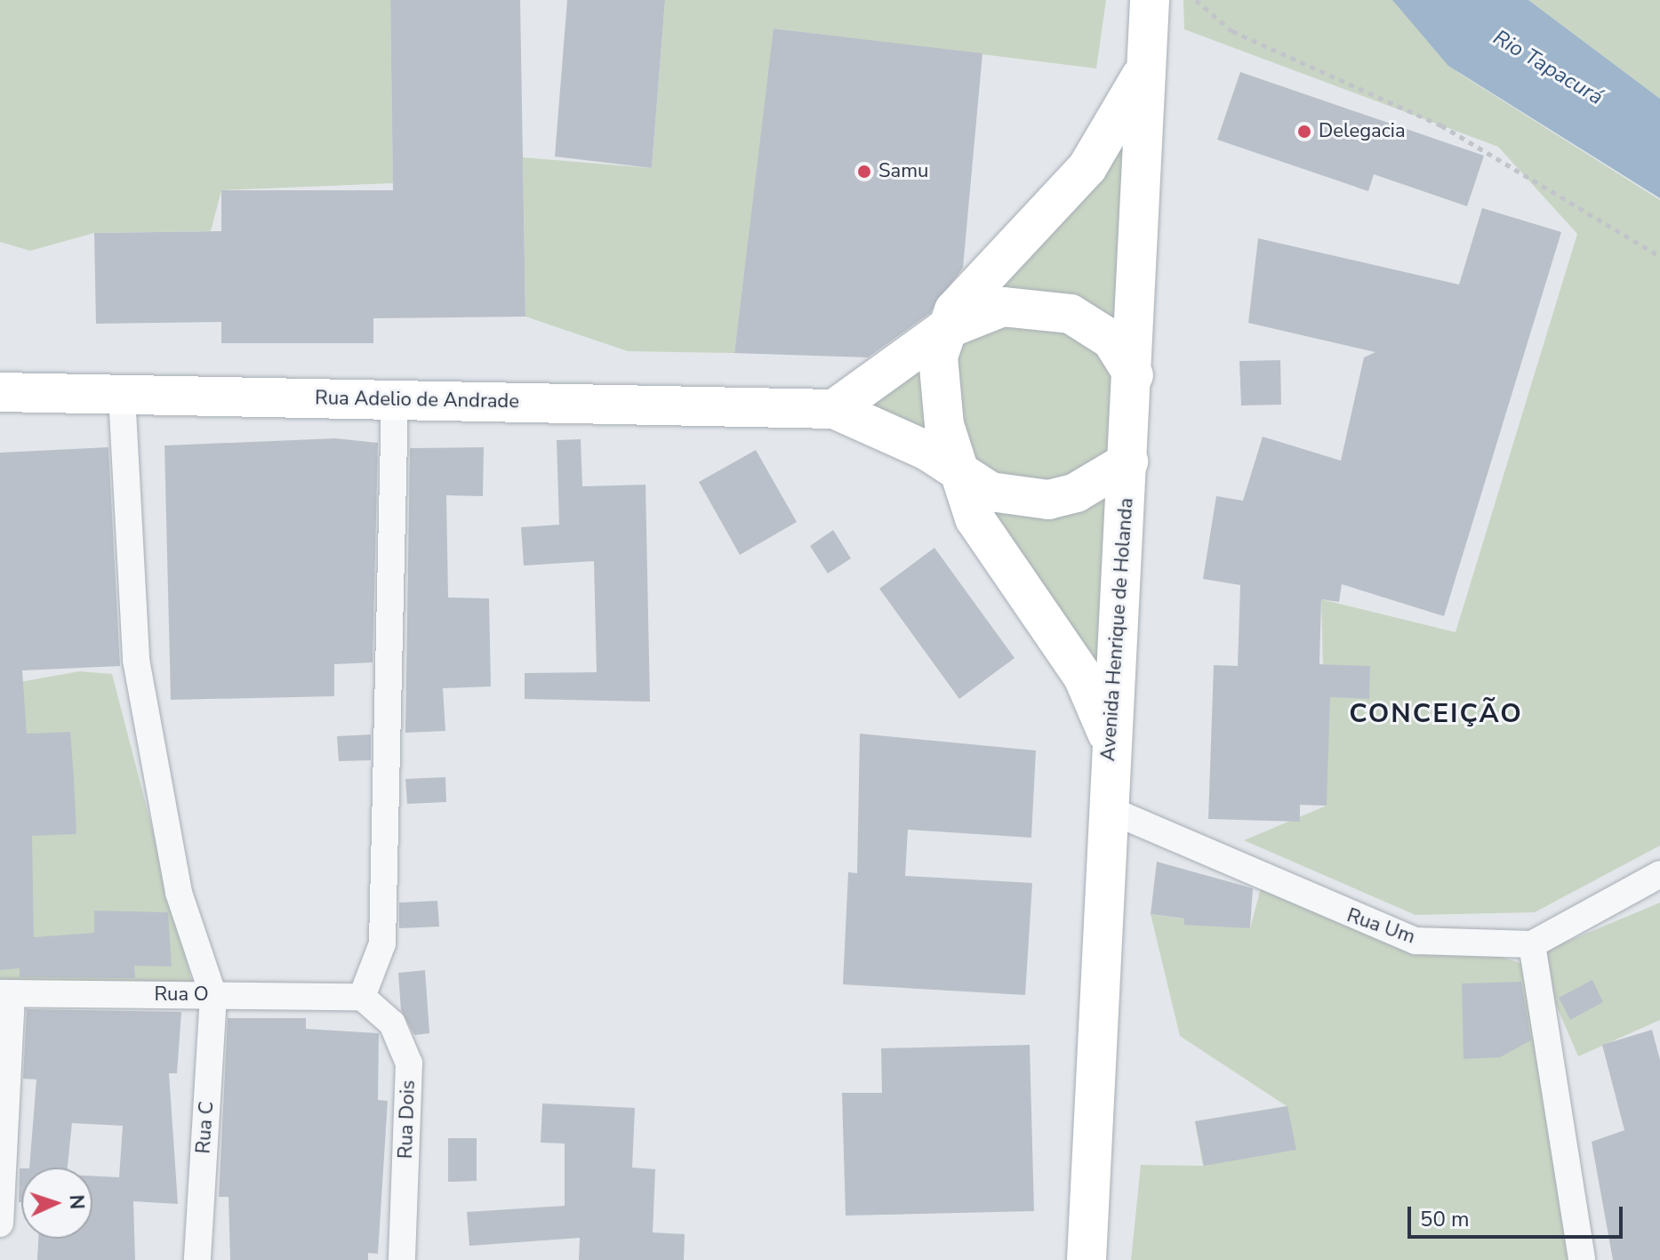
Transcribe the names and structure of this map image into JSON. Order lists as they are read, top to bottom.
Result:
{
  "streets": {
    "main road": ["Rua Adelio de Andrade", "Avenida Henrique de Holanda"],
    "street": [
      "Rua Um",
      "Rua O",
      "Rua Dois",
      "Rua C"
    ]
  },
  "crossings": [
    ["Avenida Henrique de Holanda", "Rua Um"],
    ["Rua O", "Rua Dois"],
    ["Rua O", "Rua C"]
  ],
  "districts": ["CONCEIÇÃO"],
  "water": ["Rio Tapacurá"],
  "places": ["Delegacia", "Samu"],
  "scale_bar": "50 m",
  "north": "right"
}
